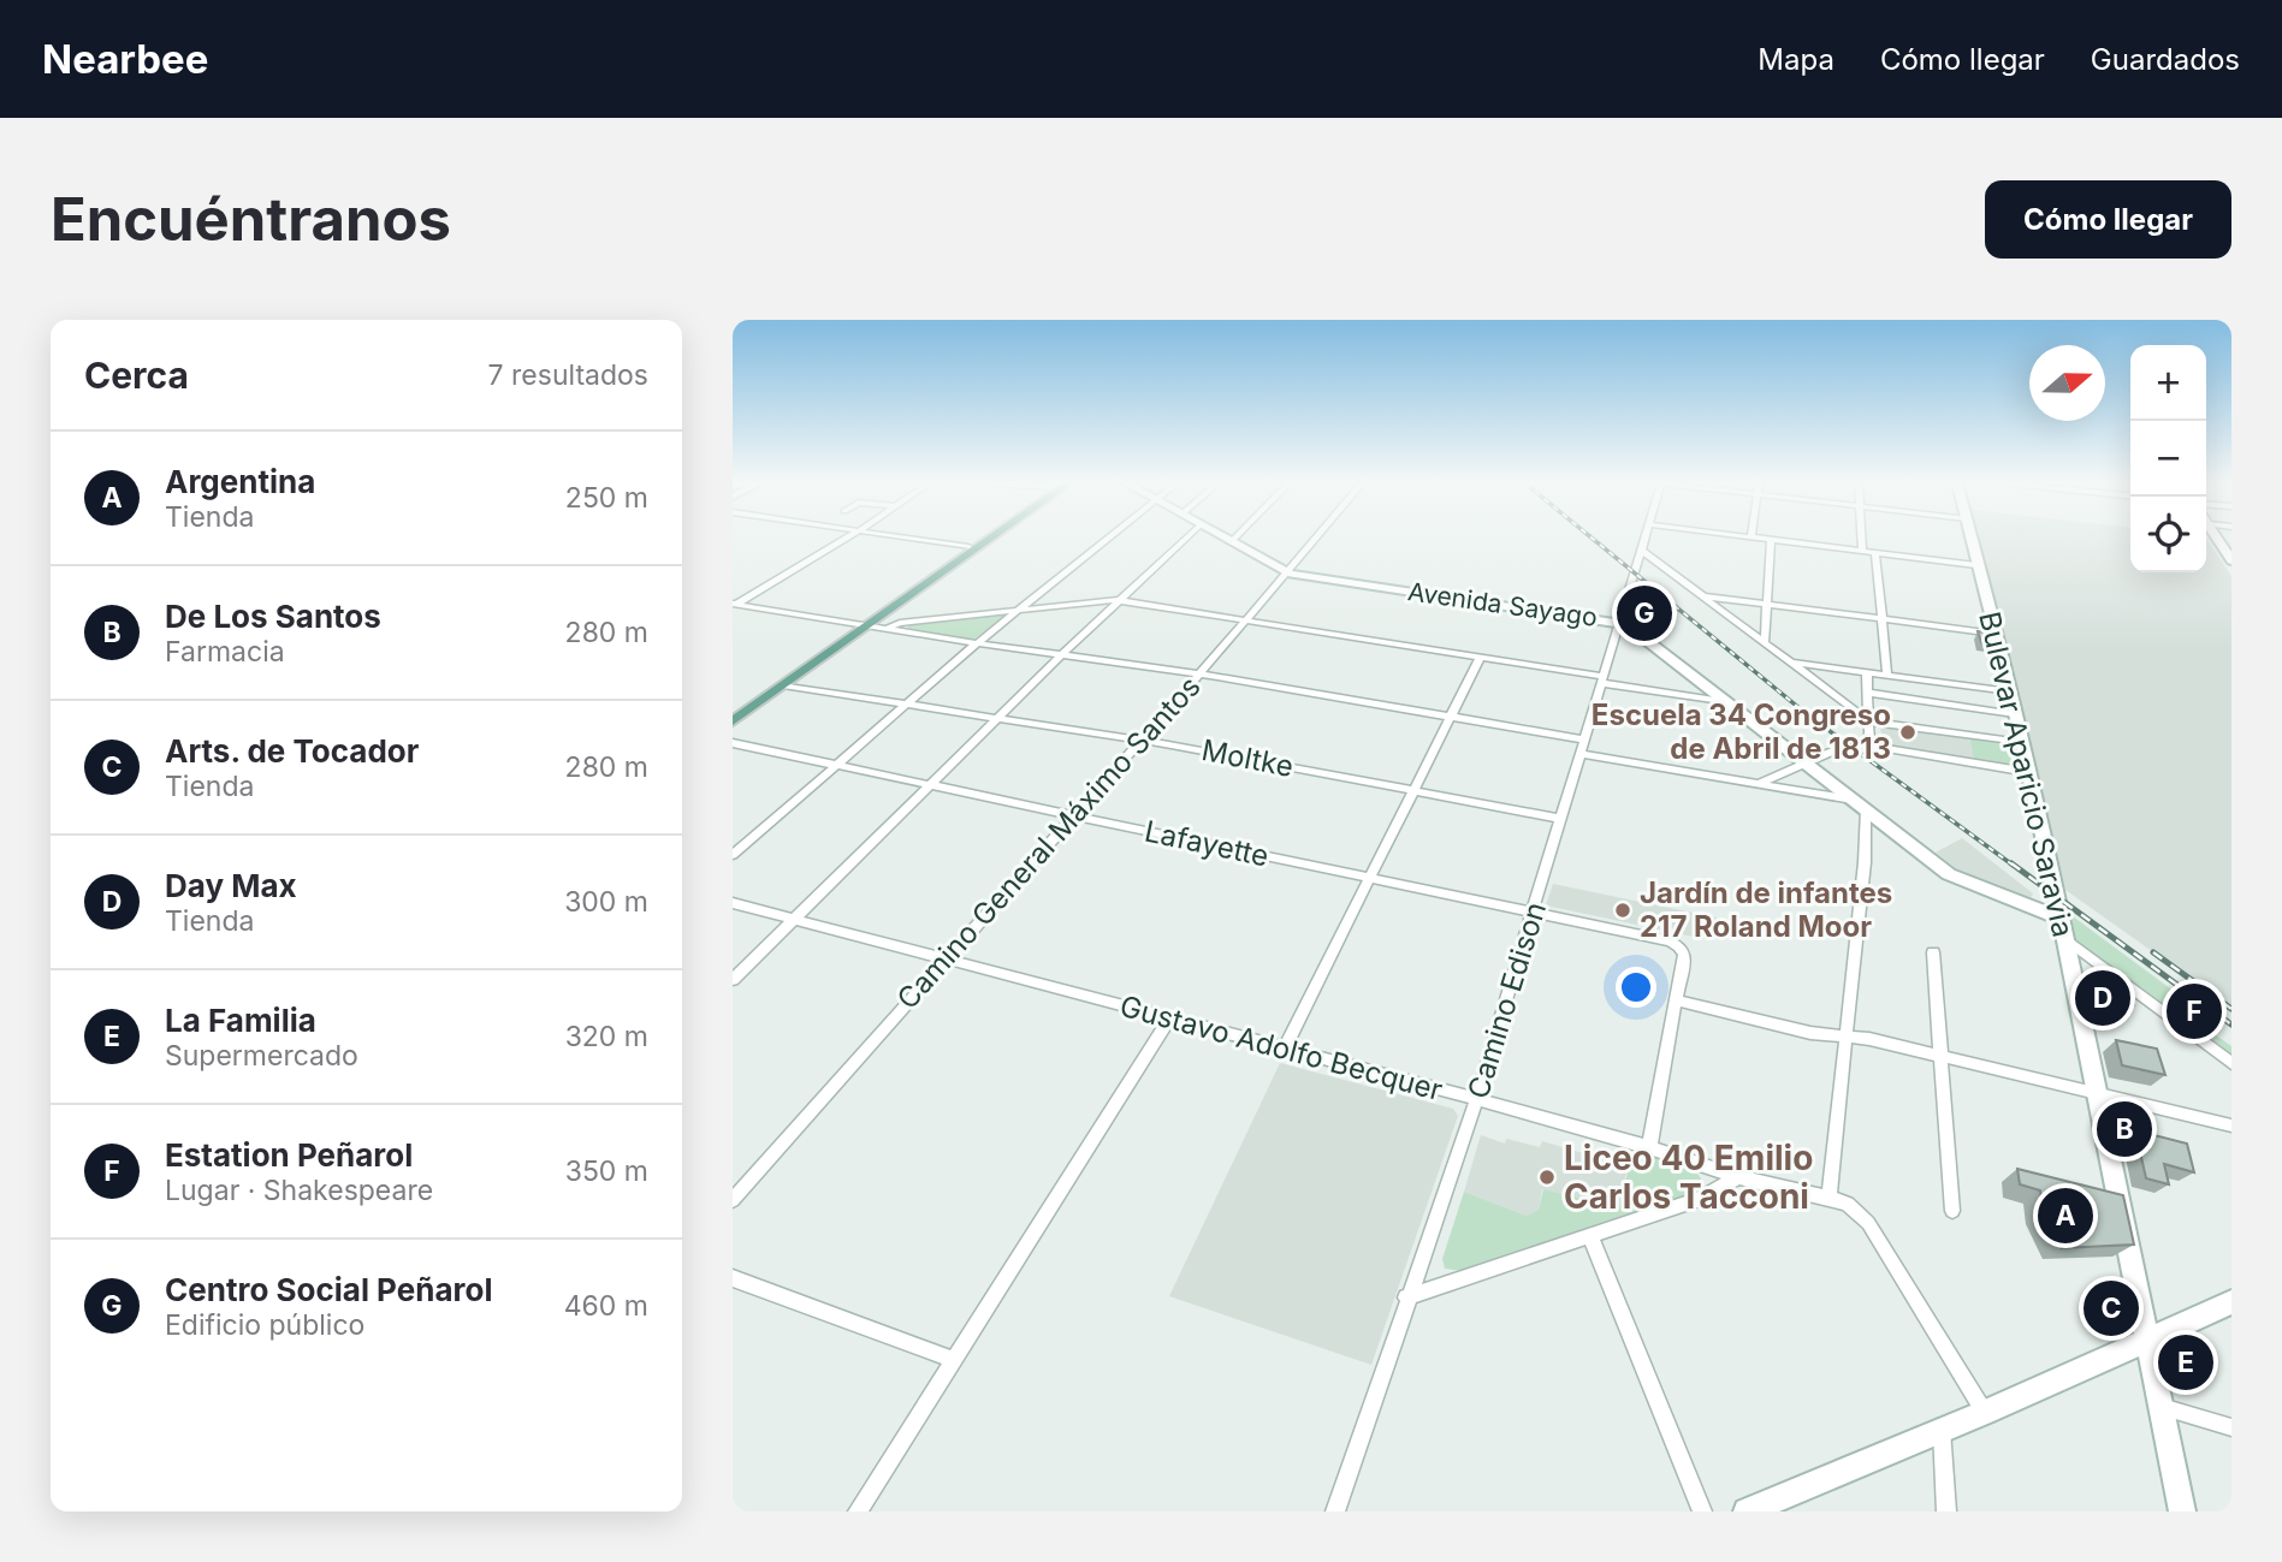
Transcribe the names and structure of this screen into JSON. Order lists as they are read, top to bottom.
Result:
{
  "streets": {
    "street": [
      "Avenida Sayago",
      "Moltke",
      "Bulevar Aparicio Saravia",
      "Camino General Máximo Santos",
      "Lafayette",
      "Camino Edison",
      "Gustavo Adolfo Becquer"
    ]
  },
  "crossings": [
    ["Avenida Sayago", "Bulevar Aparicio Saravia"],
    ["Avenida Sayago", "Camino General Máximo Santos"],
    ["Avenida Sayago", "Camino Edison"],
    ["Moltke", "Camino General Máximo Santos"],
    ["Moltke", "Camino Edison"],
    ["Camino General Máximo Santos", "Lafayette"],
    ["Camino General Máximo Santos", "Gustavo Adolfo Becquer"],
    ["Lafayette", "Camino Edison"],
    ["Camino Edison", "Gustavo Adolfo Becquer"]
  ],
  "places": ["Escuela 34 Congreso de Abril de 1813", "Jardín de infantes 217 Roland Moor", "Liceo 40 Emilio Carlos Tacconi"],
  "north": "right",
  "page": {
    "header": "Nearbee",
    "nav": ["Mapa", "Cómo llegar", "Guardados"],
    "buttons": "Cómo llegar",
    "title": "Encuéntranos",
    "heading": ["Cerca", "7 resultados"],
    "map_buttons": ["+", "−"],
    "list": [
      {
        "mark": "A",
        "name": "Argentina",
        "note": "Tienda",
        "value": "250 m"
      },
      {
        "mark": "B",
        "name": "De Los Santos",
        "note": "Farmacia",
        "value": "280 m"
      },
      {
        "mark": "C",
        "name": "Arts. de Tocador",
        "note": "Tienda",
        "value": "280 m"
      },
      {
        "mark": "D",
        "name": "Day Max",
        "note": "Tienda",
        "value": "300 m"
      },
      {
        "mark": "E",
        "name": "La Familia",
        "note": "Supermercado",
        "value": "320 m"
      },
      {
        "mark": "F",
        "name": "Estation Peñarol",
        "note": "Lugar · Shakespeare",
        "value": "350 m"
      },
      {
        "mark": "G",
        "name": "Centro Social Peñarol",
        "note": "Edificio público",
        "value": "460 m"
      }
    ],
    "pins": [
      "G",
      "D",
      "F",
      "B",
      "A",
      "C",
      "E"
    ]
  }
}
